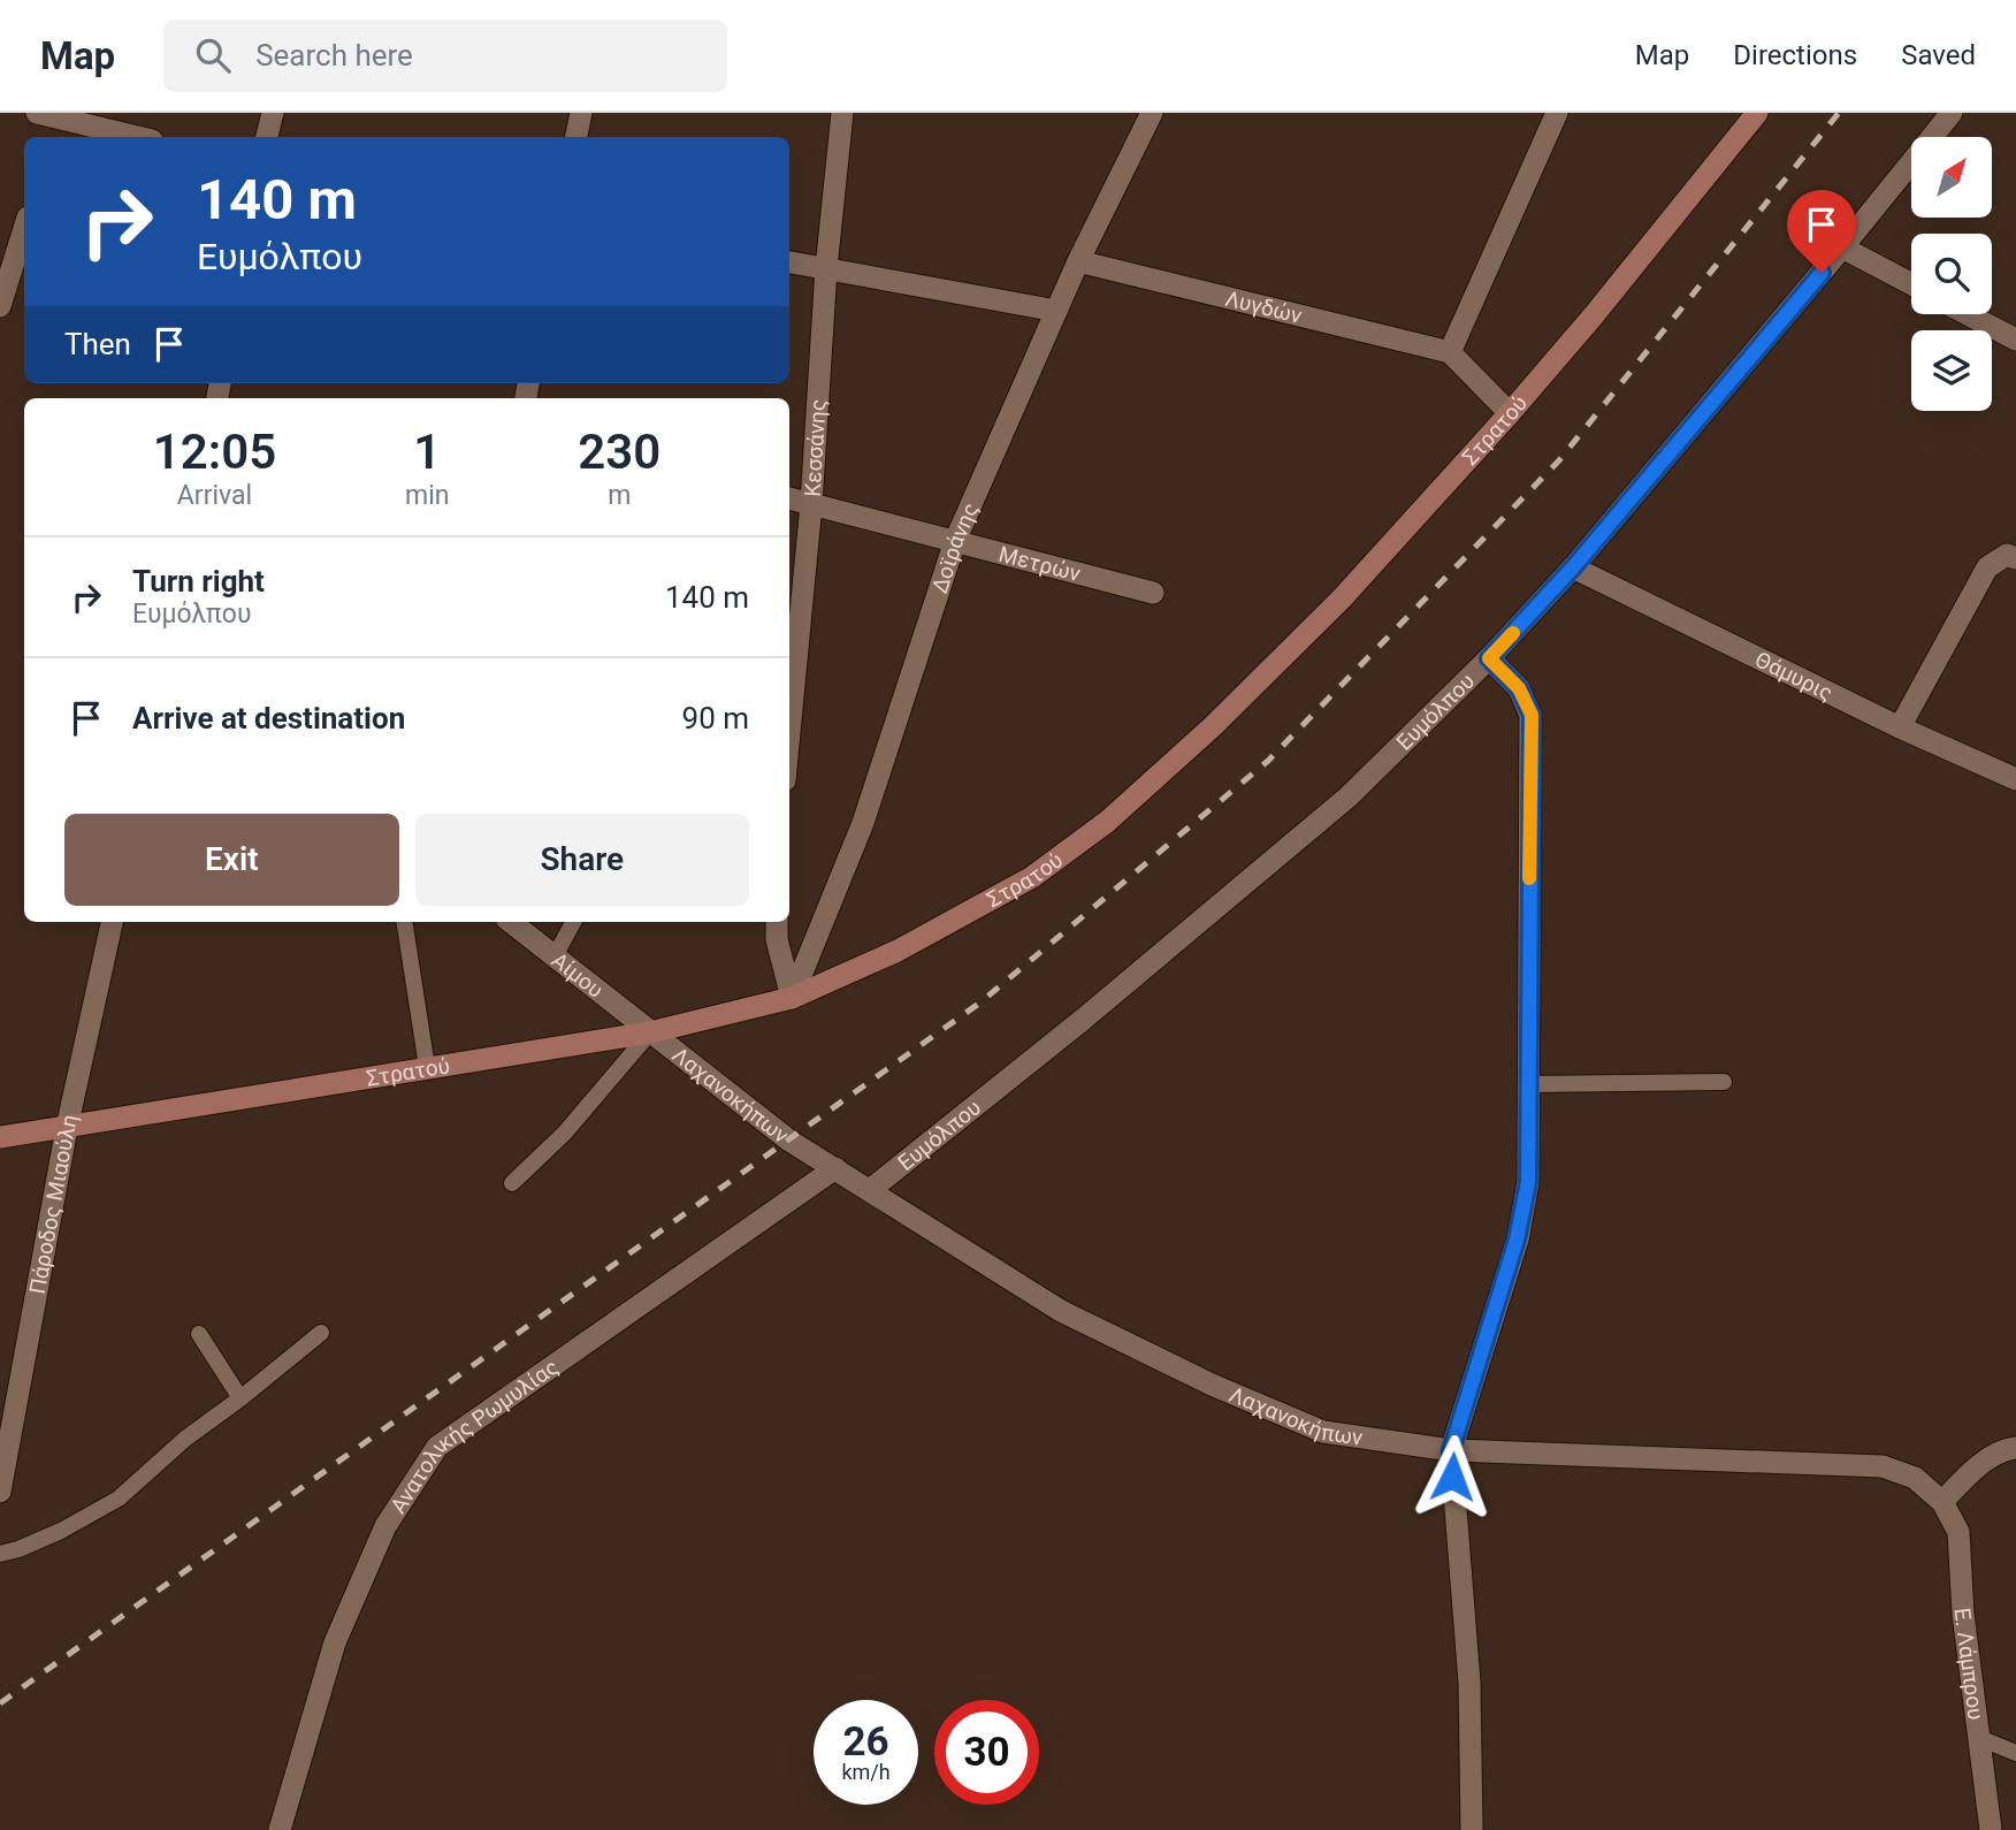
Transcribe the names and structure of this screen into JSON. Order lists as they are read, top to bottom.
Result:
{
  "streets": {
    "main road": ["Στρατού"],
    "street": [
      "Λυγδών",
      "Κεσσάνης",
      "Δοϊράνης",
      "Μετρών",
      "Θάμυρις",
      "Ευμόλπου",
      "Αίμου",
      "Λαχανοκήπων",
      "Πάροδος Μιαούλη",
      "Ανατολικής Ρωμυλίας",
      "Ε. Λάμπρου"
    ]
  },
  "crossings": [
    ["Λυγδών", "Δοϊράνης"],
    ["Στρατού", "Δοϊράνης"],
    ["Στρατού", "Αίμου"],
    ["Στρατού", "Λαχανοκήπων"],
    ["Στρατού", "Πάροδος Μιαούλη"],
    ["Κεσσάνης", "Μετρών"],
    ["Δοϊράνης", "Μετρών"],
    ["Θάμυρις", "Ευμόλπου"],
    ["Ευμόλπου", "Λαχανοκήπων"],
    ["Αίμου", "Λαχανοκήπων"],
    ["Λαχανοκήπων", "Ανατολικής Ρωμυλίας"],
    ["Λαχανοκήπων", "Ε. Λάμπρου"]
  ],
  "north": "top right",
  "page": {
    "header": "Map",
    "search": "Search here",
    "nav": ["Map", "Directions", "Saved"],
    "turn": ["140 m", "Ευμόλπου"],
    "then": "Then",
    "eta": [
      "12:05",
      "Arrival",
      "1",
      "min",
      "230",
      "m"
    ],
    "list": [
      {
        "name": "Turn right",
        "note": "Ευμόλπου",
        "value": "140 m"
      },
      {
        "name": "Arrive at destination",
        "value": "90 m"
      }
    ],
    "buttons": ["Exit", "Share"],
    "speed": "26 km/h",
    "limit": "30"
  }
}
